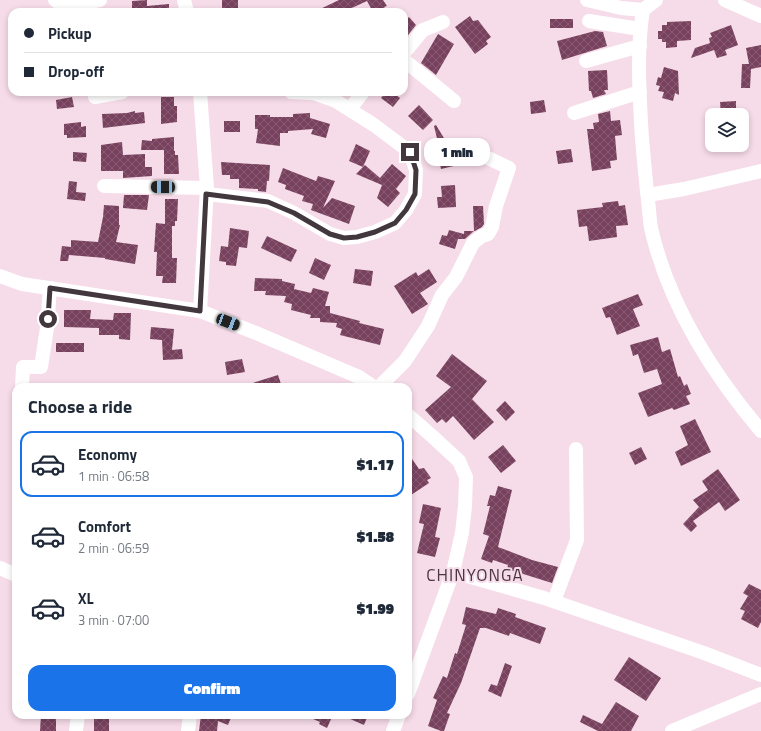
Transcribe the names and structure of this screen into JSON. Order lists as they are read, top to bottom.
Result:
{
  "districts": ["CHINYONGA"],
  "page": {
    "banner": ["Pickup", "Drop-off"],
    "bubble": "1 min",
    "heading": "Choose a ride",
    "list": [
      {
        "name": "Economy",
        "note": "1 min · 06:58",
        "value": "$1.17"
      },
      {
        "name": "Comfort",
        "note": "2 min · 06:59",
        "value": "$1.58"
      },
      {
        "name": "XL",
        "note": "3 min · 07:00",
        "value": "$1.99"
      }
    ],
    "buttons": "Confirm"
  }
}
